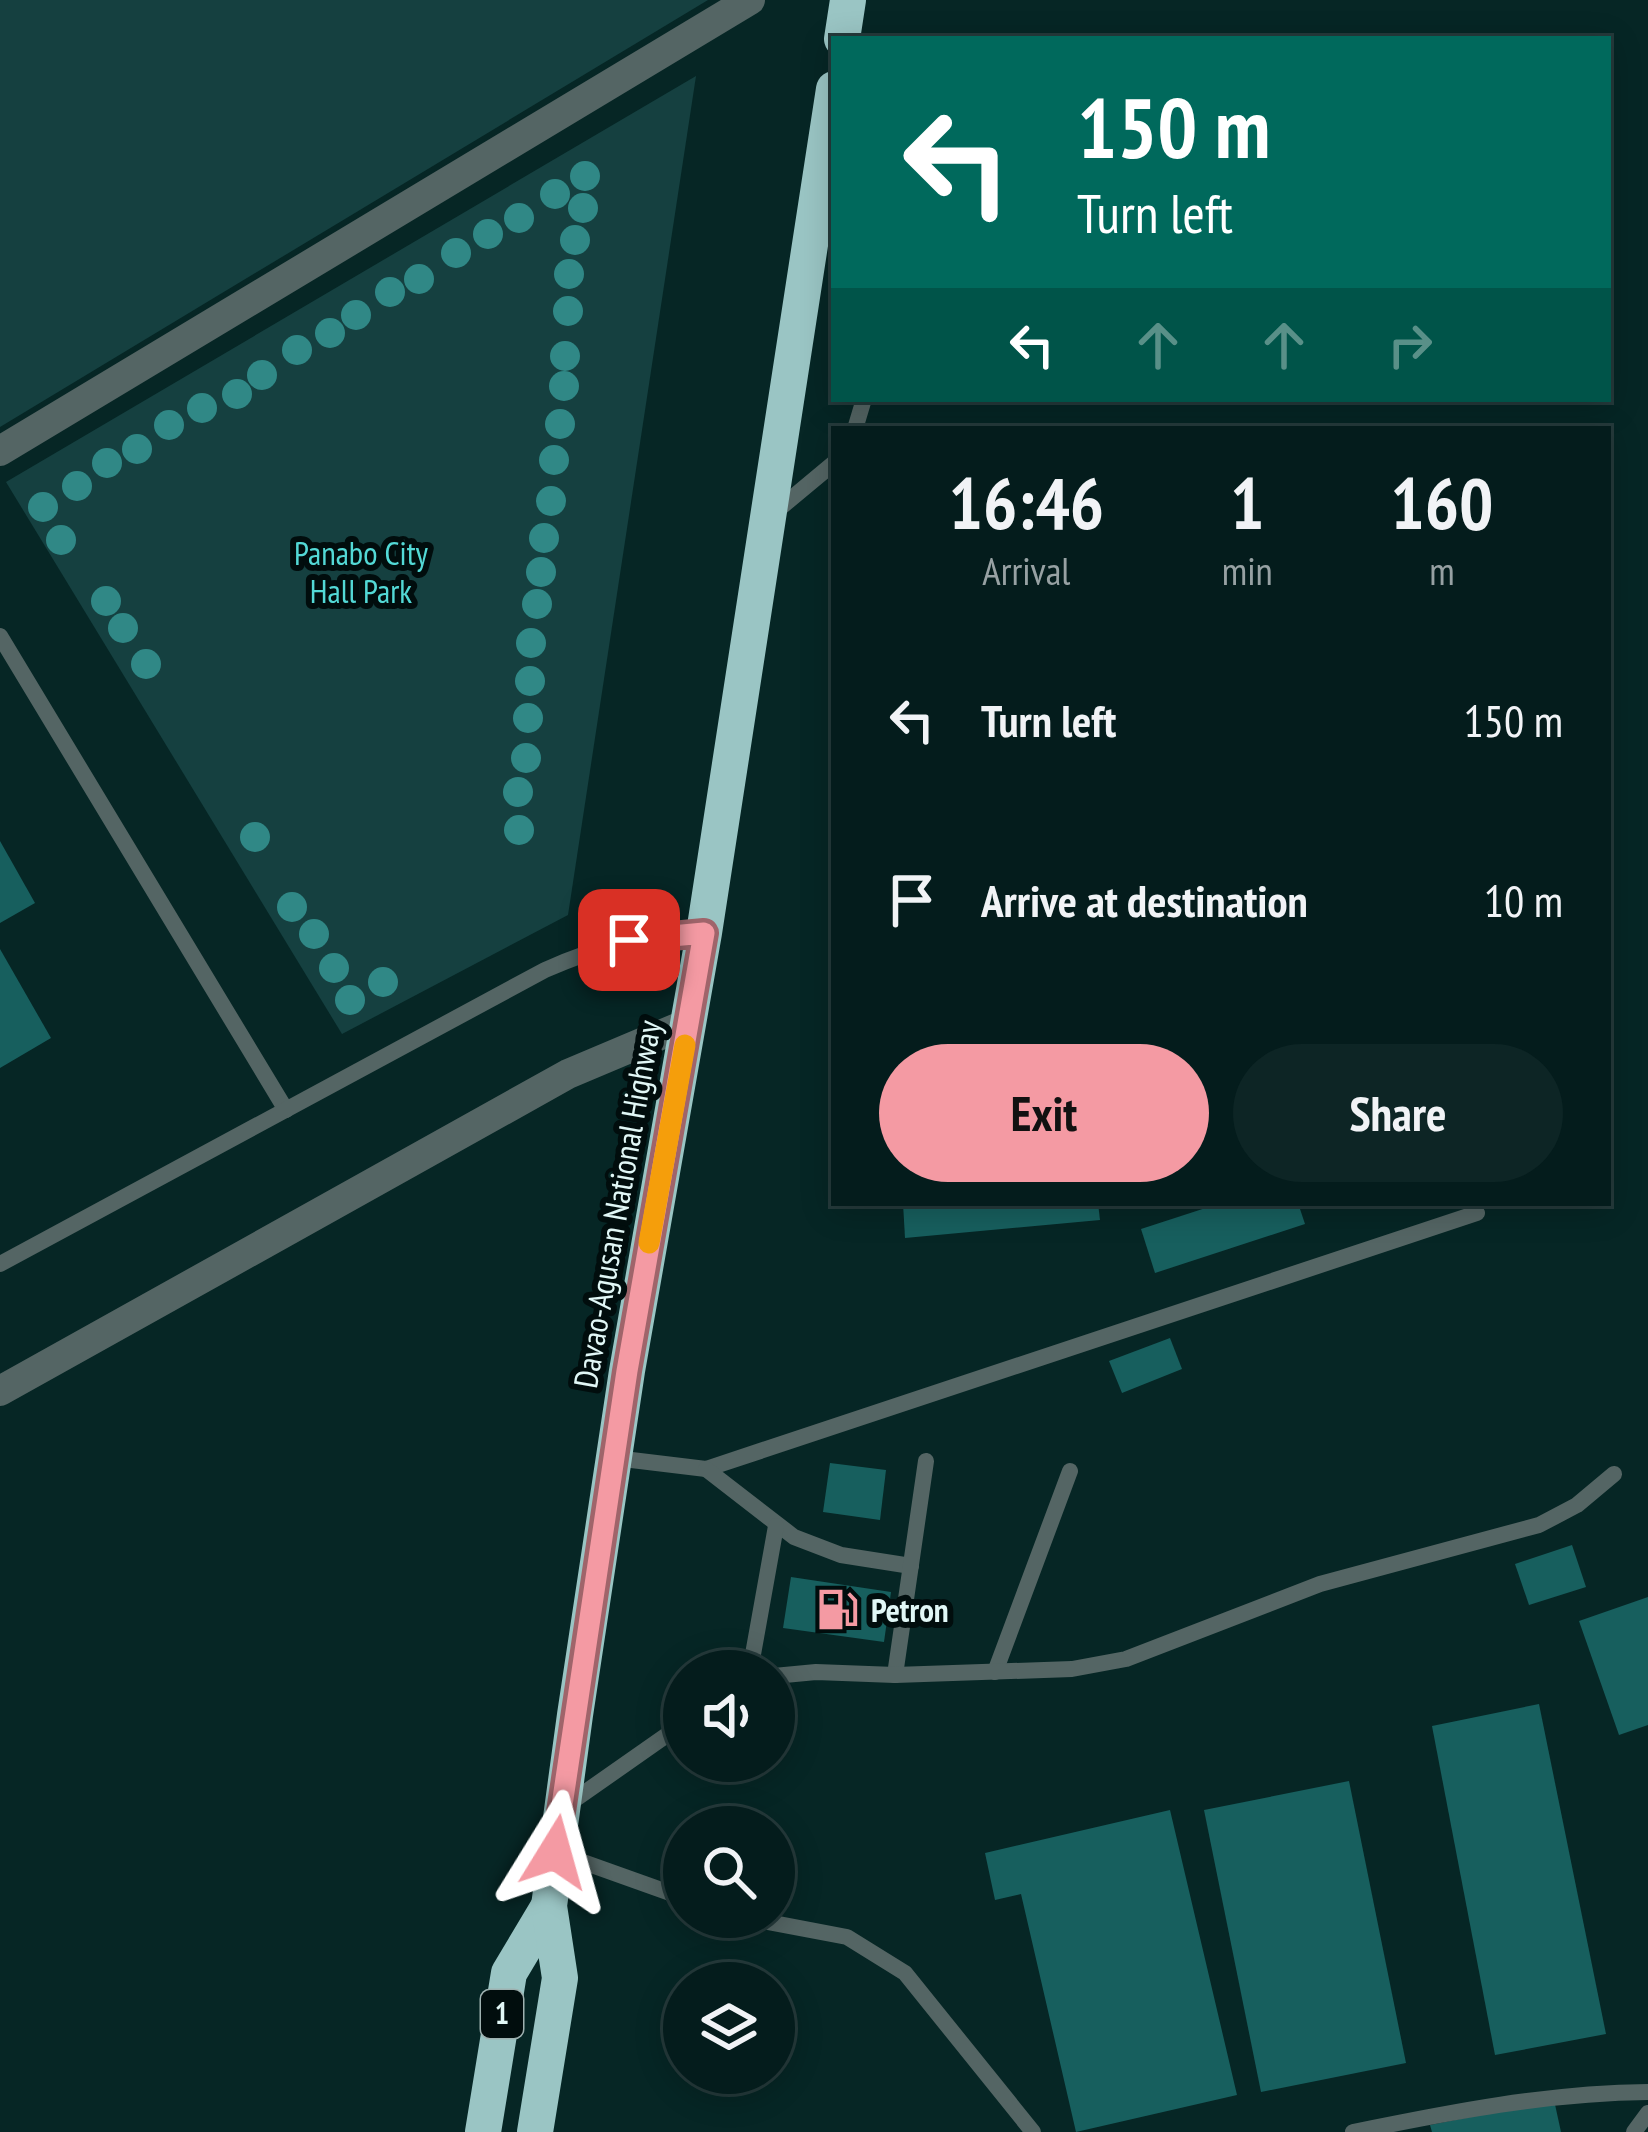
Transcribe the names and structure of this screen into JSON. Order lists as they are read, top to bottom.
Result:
{
  "streets": {
    "highway": ["Davao-Agusan National Highway", "1"]
  },
  "parks": ["Panabo City Hall Park"],
  "places": {
    "fuel station": ["Petron"]
  },
  "page": {
    "turn": ["150 m", "Turn left"],
    "eta": [
      "16:46",
      "Arrival",
      "1",
      "min",
      "160",
      "m"
    ],
    "list": [
      {
        "name": "Turn left",
        "value": "150 m"
      },
      {
        "name": "Arrive at destination",
        "value": "10 m"
      }
    ],
    "buttons": ["Exit", "Share"]
  }
}
